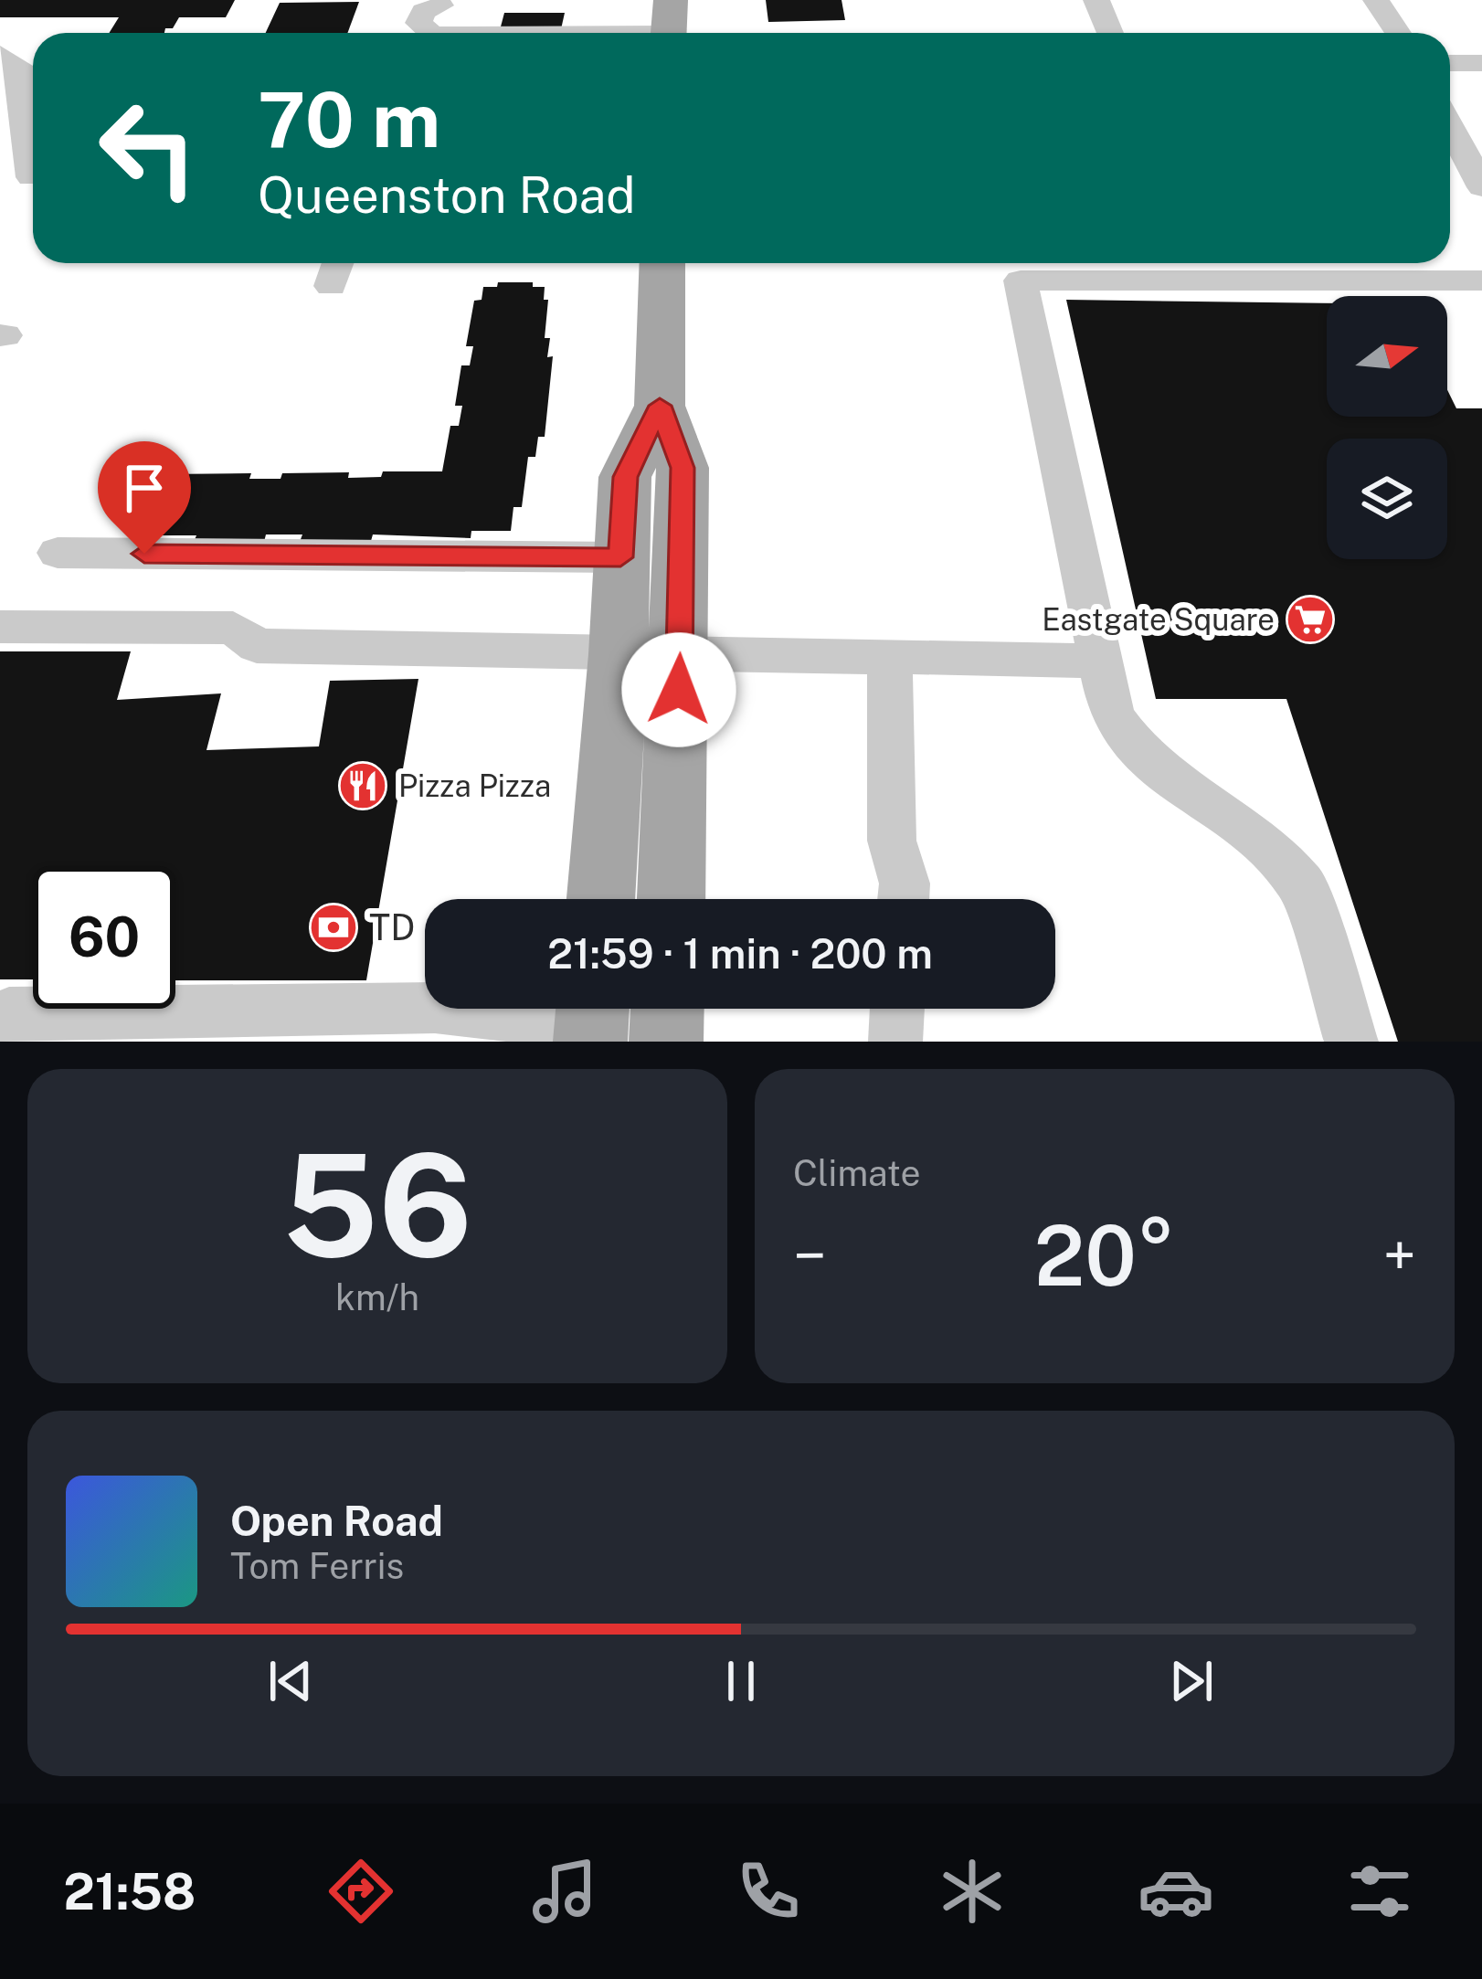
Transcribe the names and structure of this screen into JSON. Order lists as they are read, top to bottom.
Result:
{
  "places": {
    "supermarket": ["Eastgate Square"],
    "restaurant": ["Pizza Pizza"],
    "bank": ["TD"]
  },
  "north": "right",
  "page": {
    "turn": ["70 m", "Queenston Road"],
    "limit": "60",
    "trip": "21:59 · 1 min · 200 m",
    "tile": [
      ["56", "km/h"],
      "Climate"
    ],
    "heat": ["−", "20°", "+"],
    "song": ["Open Road", "Tom Ferris"],
    "tabs": "21:58"
  }
}
